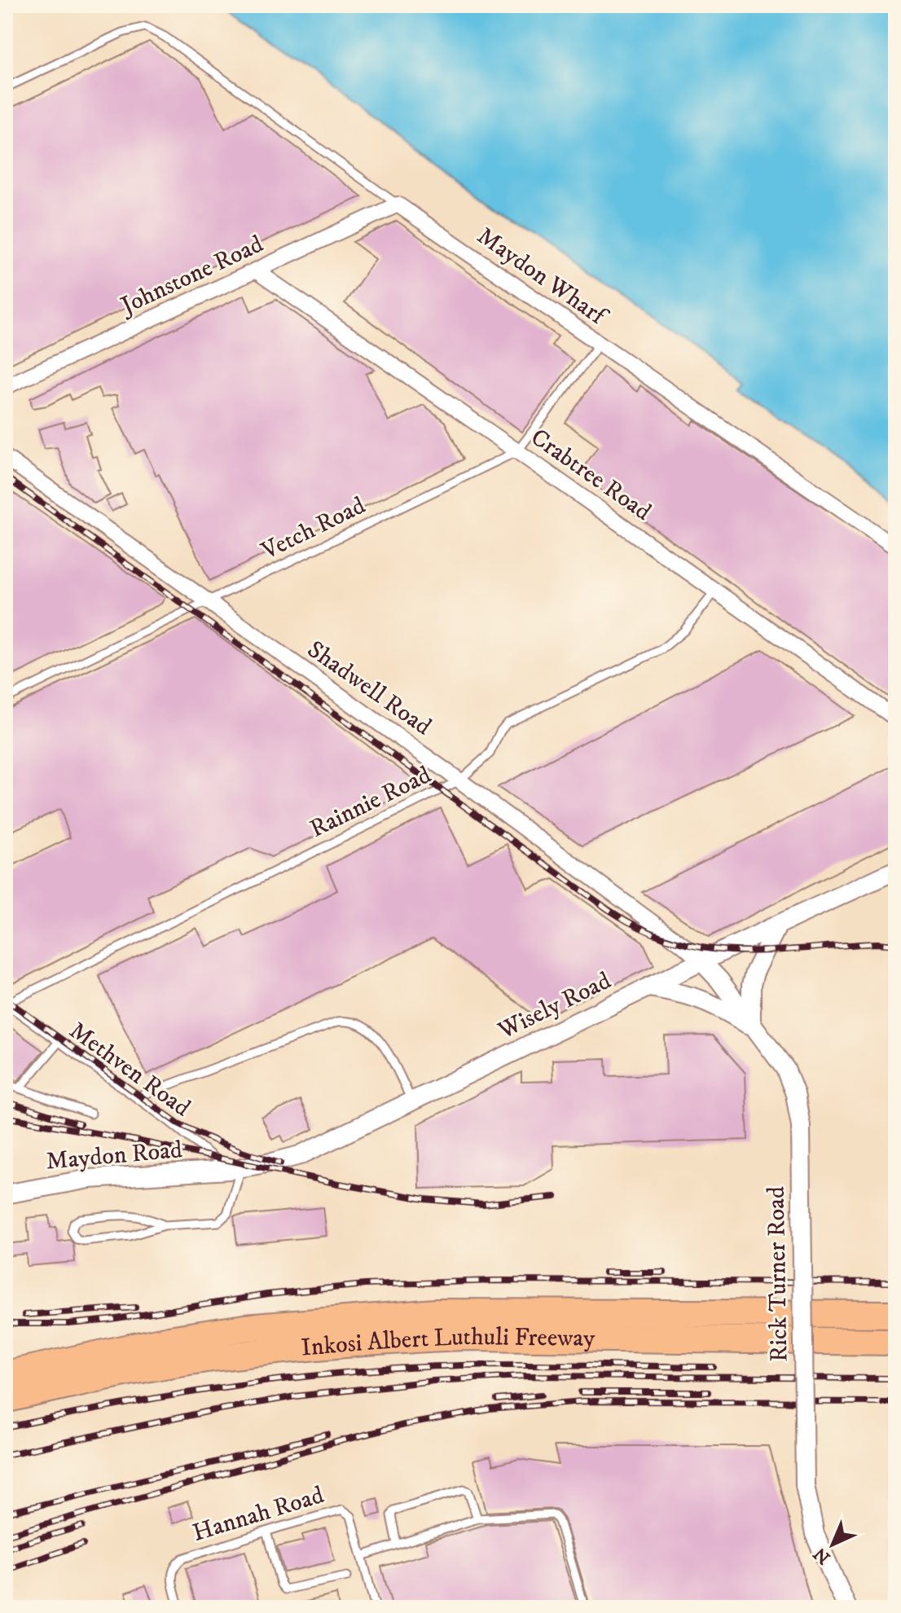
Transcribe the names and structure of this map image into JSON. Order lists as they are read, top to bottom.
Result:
{
  "streets": {
    "highway": ["Inkosi Albert Luthuli Freeway"],
    "street": [
      "Johnstone Road",
      "Maydon Wharf",
      "Crabtree Road",
      "Shadwell Road",
      "Wisely Road",
      "Maydon Road",
      "Rick Turner Road"
    ],
    "lane": [
      "Vetch Road",
      "Rainnie Road",
      "Methven Road",
      "Hannah Road"
    ]
  },
  "crossings": [
    ["Johnstone Road", "Maydon Wharf"],
    ["Johnstone Road", "Crabtree Road"],
    ["Maydon Wharf", "Vetch Road"],
    ["Crabtree Road", "Vetch Road"],
    ["Crabtree Road", "Rainnie Road"],
    ["Vetch Road", "Shadwell Road"],
    ["Shadwell Road", "Rainnie Road"],
    ["Shadwell Road", "Wisely Road"],
    ["Shadwell Road", "Rick Turner Road"],
    ["Rainnie Road", "Methven Road"],
    ["Wisely Road", "Methven Road"],
    ["Wisely Road", "Maydon Road"],
    ["Wisely Road", "Rick Turner Road"],
    ["Methven Road", "Maydon Road"]
  ],
  "north": "bottom left"
}
